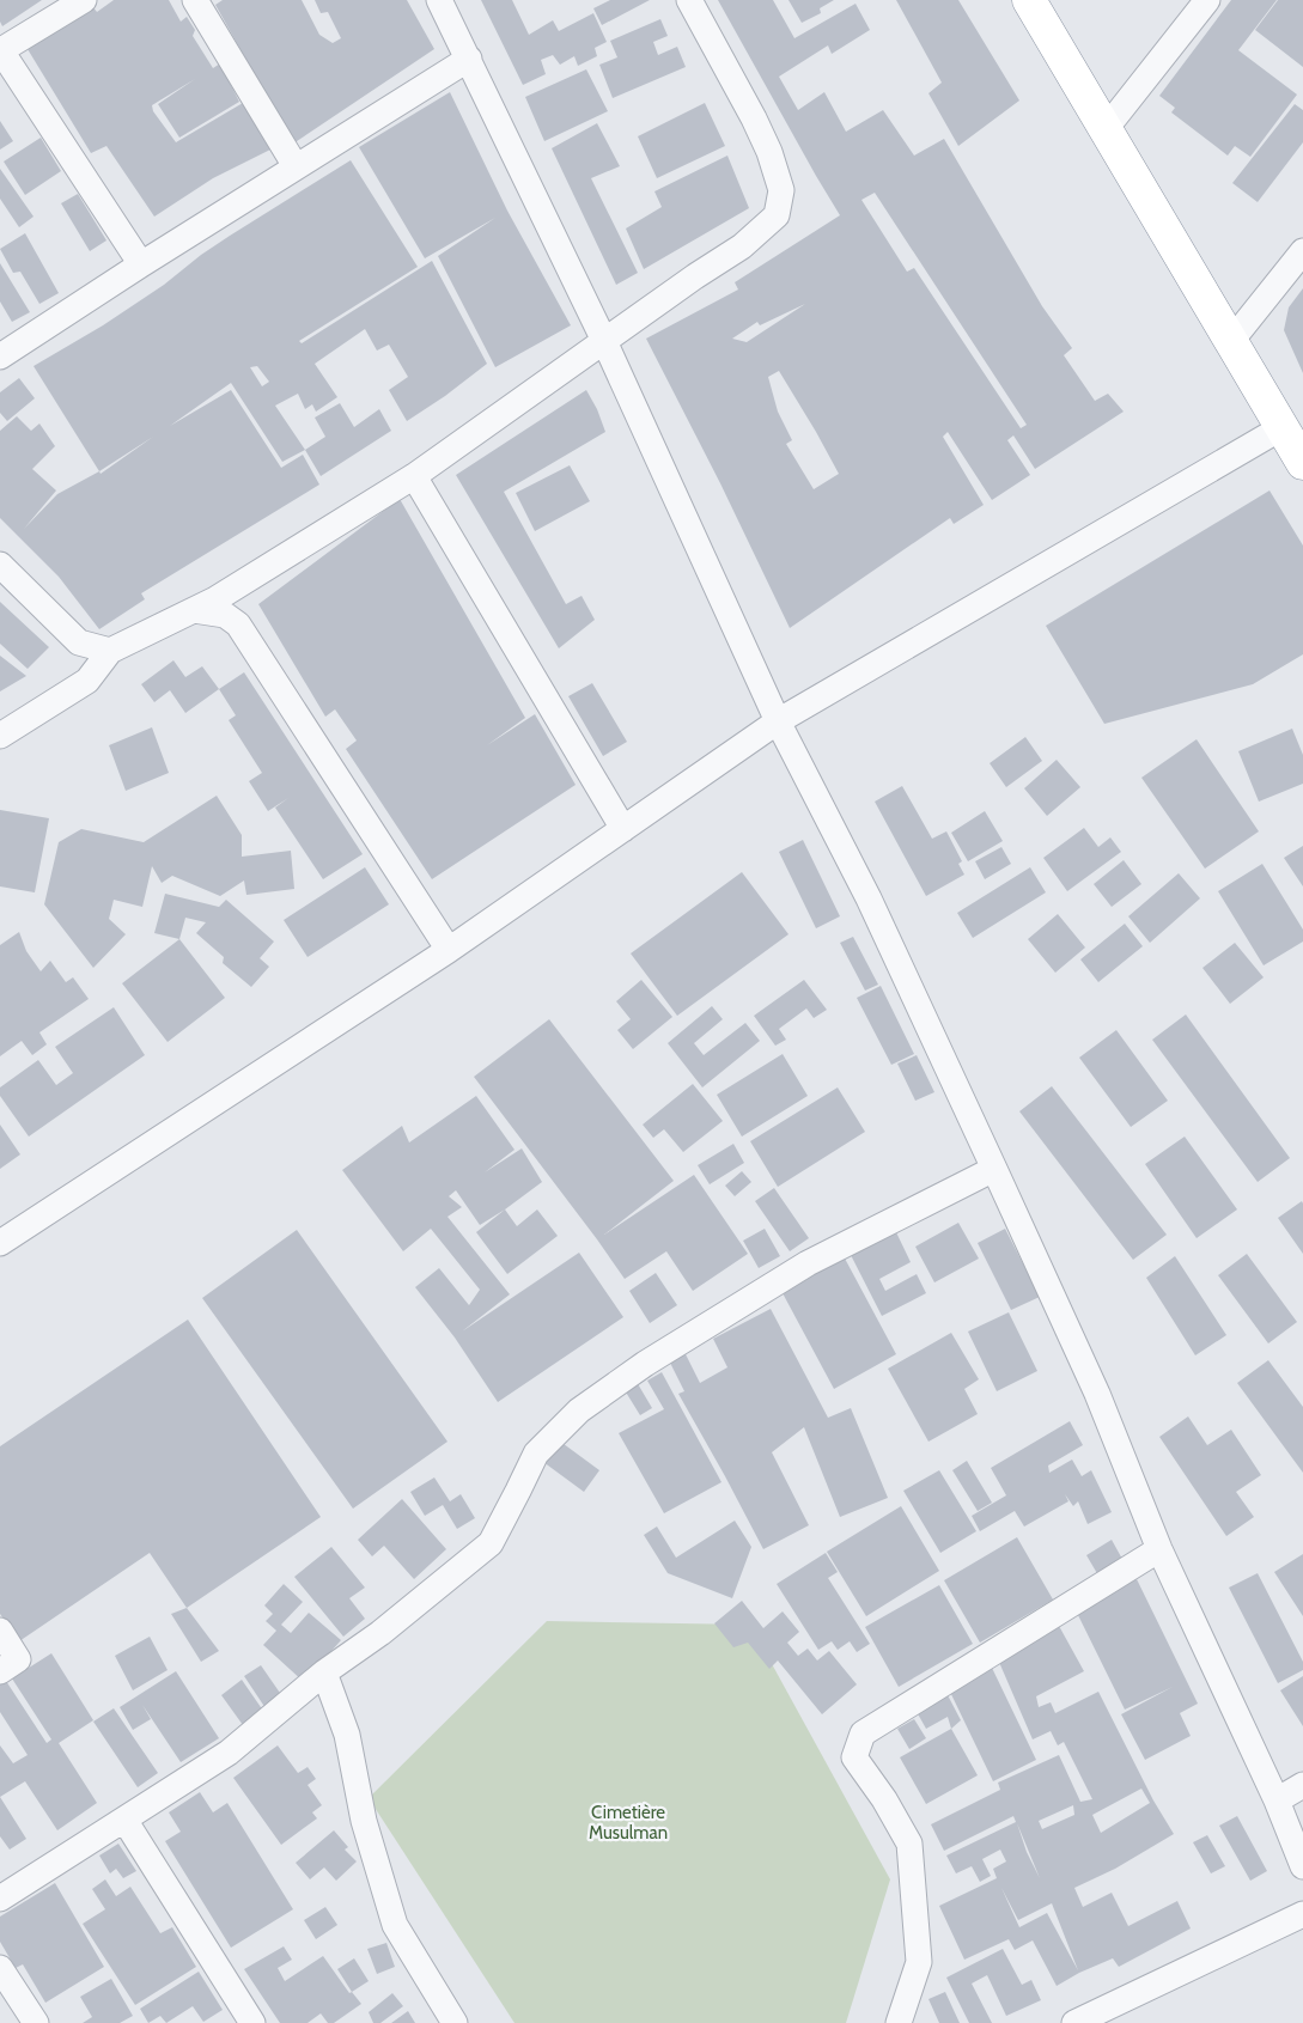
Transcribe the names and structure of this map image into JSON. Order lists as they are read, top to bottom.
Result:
{
  "parks": ["Cimetière Musulman"]
}
